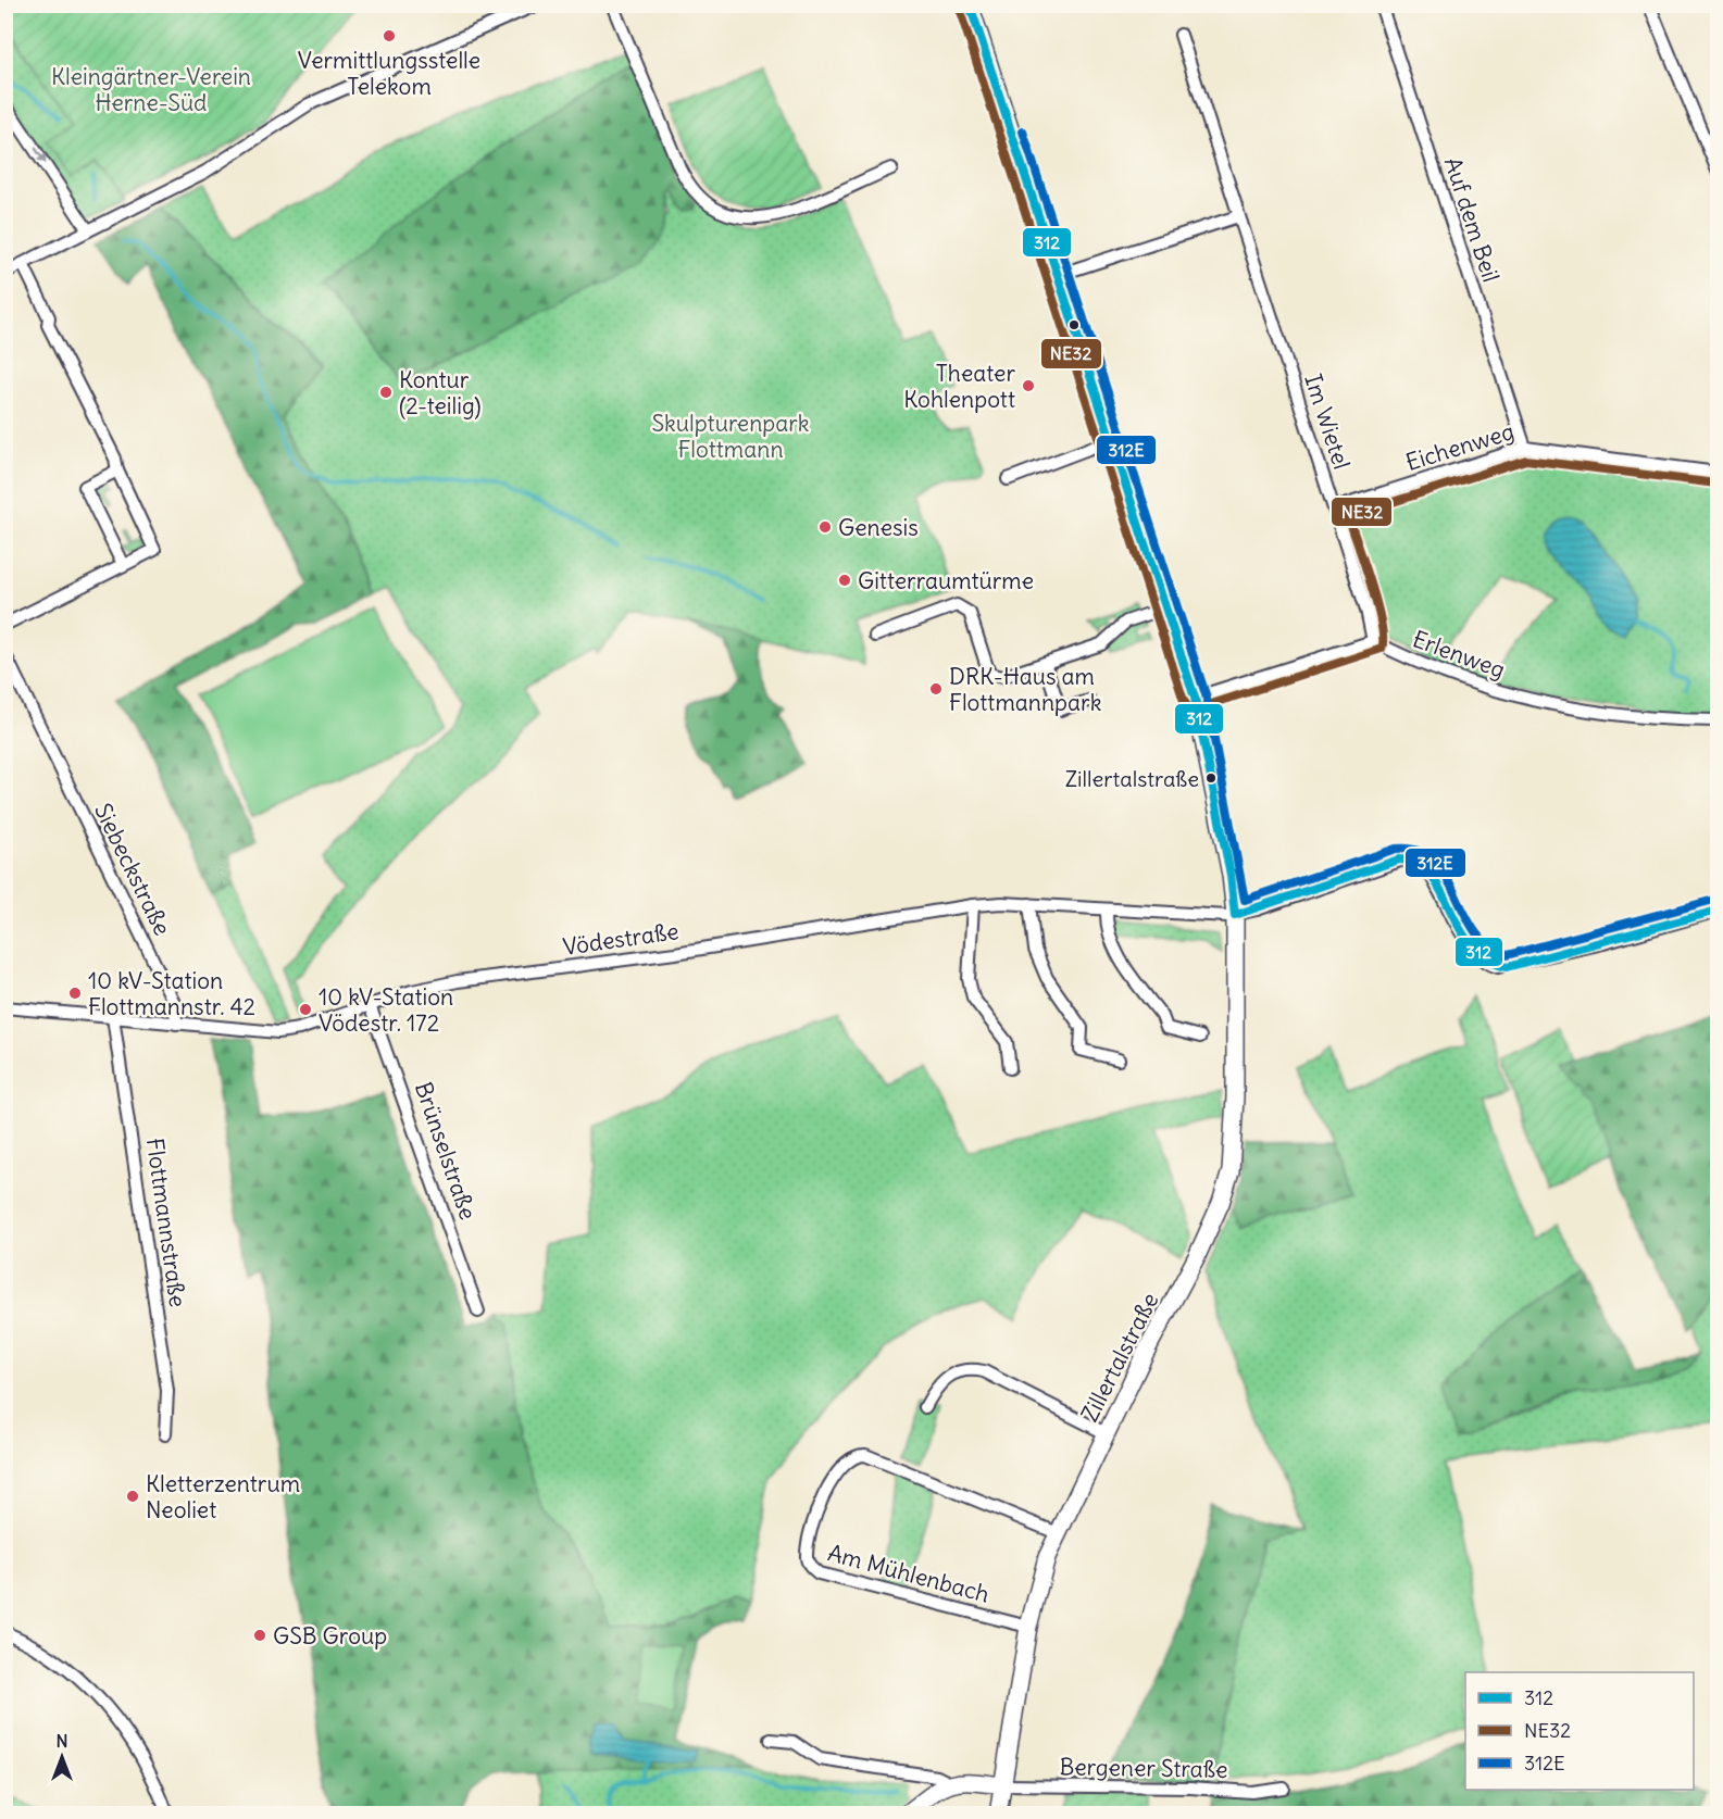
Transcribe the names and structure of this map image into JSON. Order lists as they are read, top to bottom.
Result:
{
  "streets": {
    "street": [
      "Auf dem Beil",
      "Im Wietel",
      "Eichenweg",
      "Erlenweg",
      "Siebeckstraße",
      "Vödestraße",
      "Brünselstraße",
      "Flottmannstraße",
      "Zillertalstraße",
      "Am Mühlenbach",
      "Bergener Straße"
    ]
  },
  "crossings": [
    ["Auf dem Beil", "Eichenweg"],
    ["Im Wietel", "Eichenweg"],
    ["Im Wietel", "Erlenweg"],
    ["Siebeckstraße", "Vödestraße"],
    ["Vödestraße", "Brünselstraße"],
    ["Vödestraße", "Zillertalstraße"],
    ["Zillertalstraße", "Am Mühlenbach"],
    ["Zillertalstraße", "Bergener Straße"]
  ],
  "parks": ["Kleingärtner-Verein Herne-Süd", "Skulpturenpark Flottmann"],
  "places": [
    "Vermittlungsstelle Telekom",
    "Theater Kohlenpott",
    "Kontur (2-teilig)",
    "Genesis",
    "Gitterraumtürme",
    "DRK-Haus am Flottmannpark",
    "Zillertalstraße",
    "10 kV-Station Flottmannstr. 42",
    "10 kV-Station Vödestr. 172",
    "Kletterzentrum Neoliet",
    "GSB Group"
  ],
  "lines": ["transit line 312", "transit line NE32", "transit line 312E"],
  "legend": ["312", "NE32", "312E"],
  "north": "top"
}
